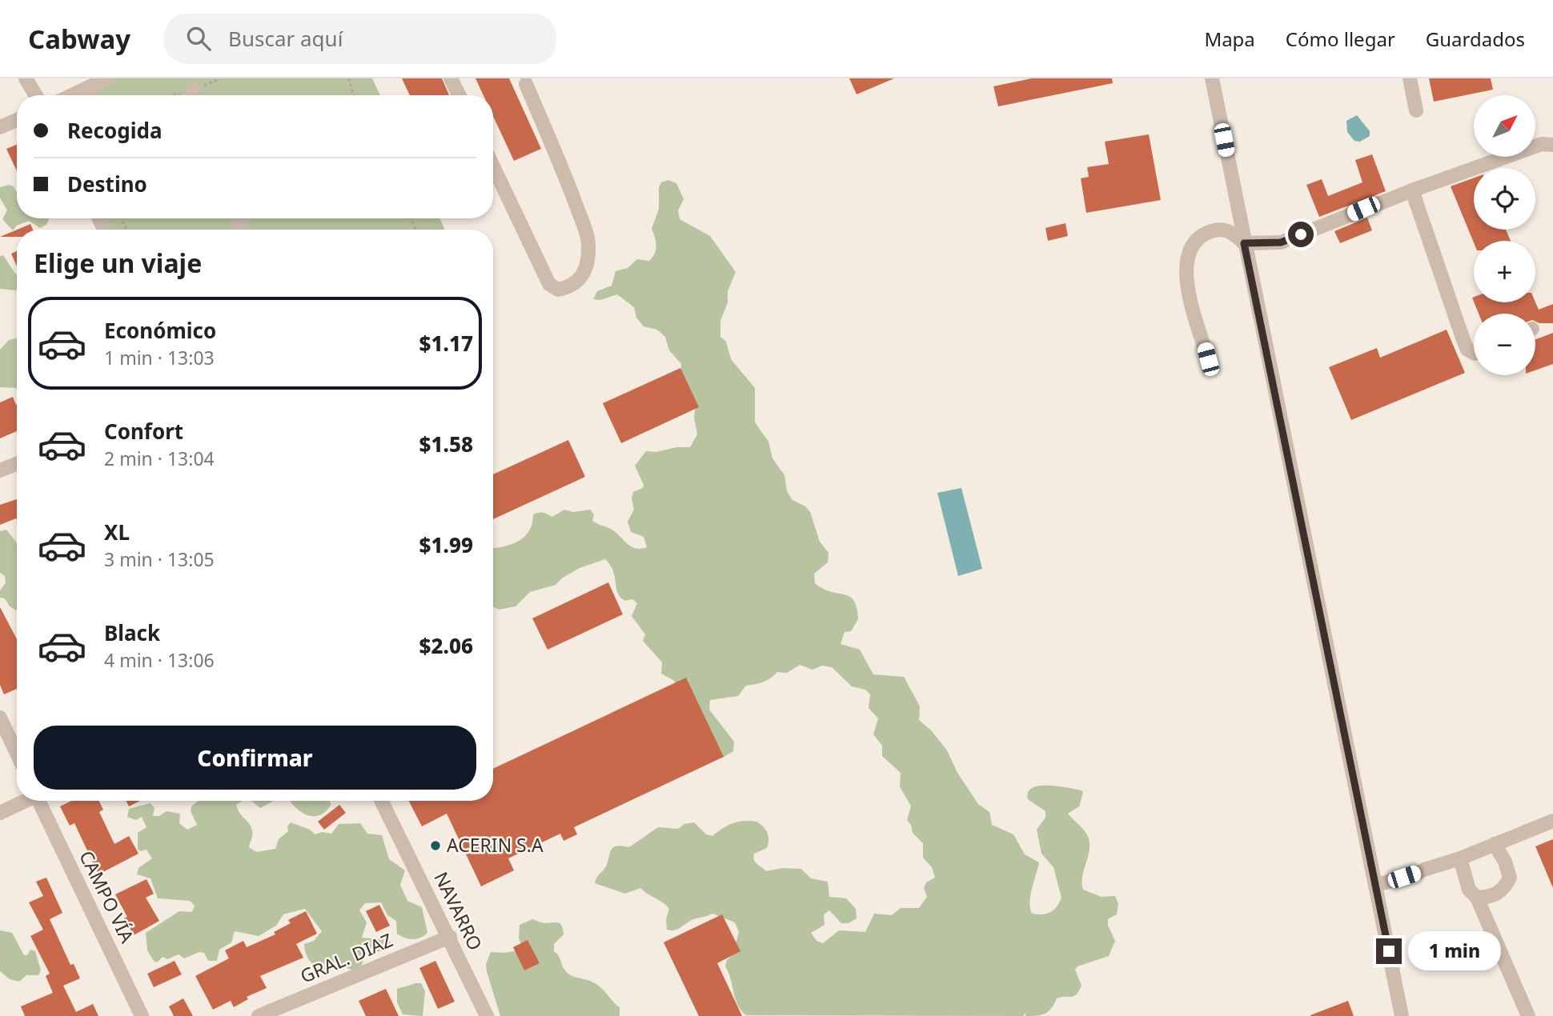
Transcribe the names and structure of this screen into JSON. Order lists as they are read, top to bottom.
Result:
{
  "streets": {
    "street": ["CAMPO VÍA", "NAVARRO", "GRAL. DIAZ"]
  },
  "crossings": [
    ["NAVARRO", "GRAL. DIAZ"]
  ],
  "places": ["ACERIN S.A"],
  "north": "top right",
  "page": {
    "header": "Cabway",
    "search": "Buscar aquí",
    "nav": ["Mapa", "Cómo llegar", "Guardados"],
    "map_buttons": ["+", "−"],
    "banner": ["Recogida", "Destino"],
    "heading": "Elige un viaje",
    "list": [
      {
        "name": "Económico",
        "note": "1 min · 13:03",
        "value": "$1.17"
      },
      {
        "name": "Confort",
        "note": "2 min · 13:04",
        "value": "$1.58"
      },
      {
        "name": "XL",
        "note": "3 min · 13:05",
        "value": "$1.99"
      },
      {
        "name": "Black",
        "note": "4 min · 13:06",
        "value": "$2.06"
      }
    ],
    "buttons": "Confirmar",
    "bubble": "1 min"
  }
}
